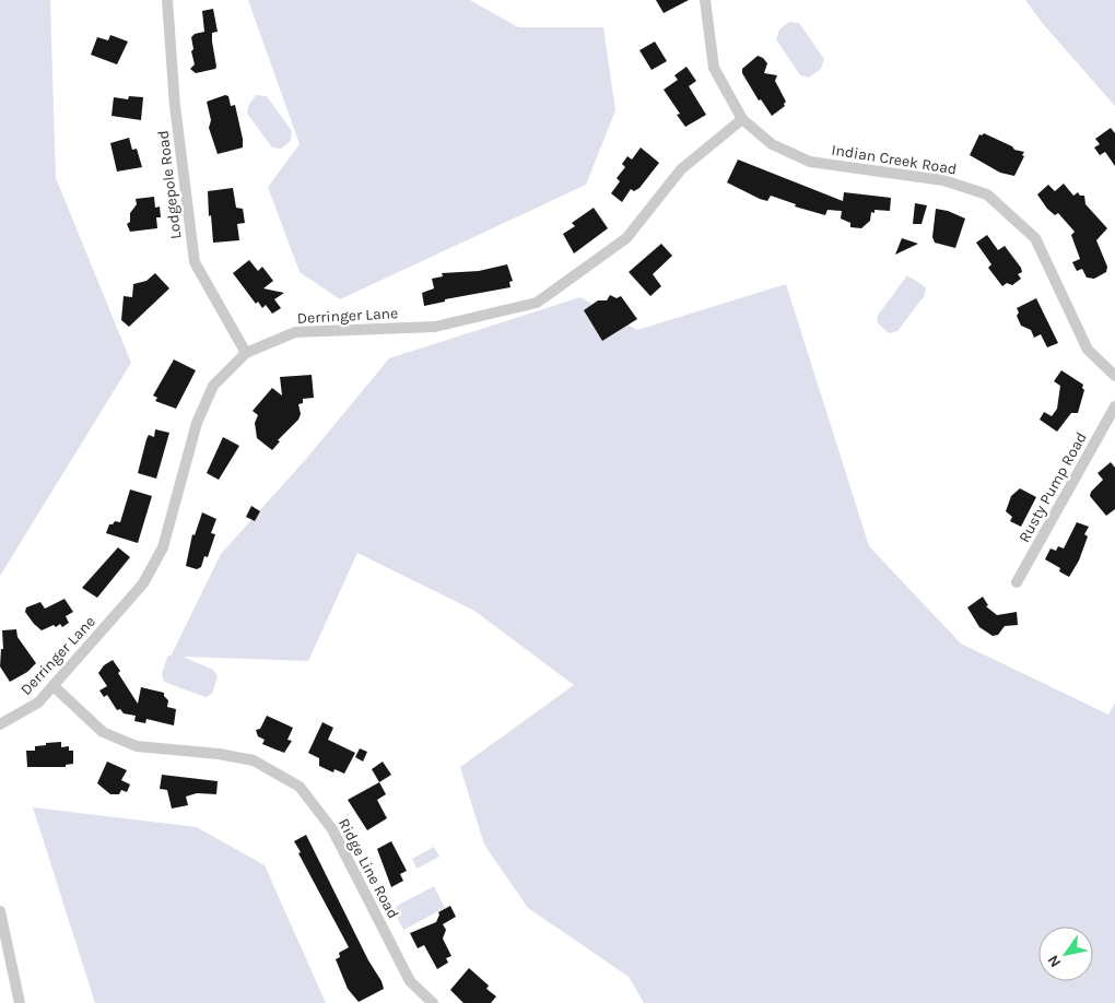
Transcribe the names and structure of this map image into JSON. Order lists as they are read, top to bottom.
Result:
{
  "streets": {
    "street": [
      "Indian Creek Road",
      "Lodgepole Road",
      "Derringer Lane",
      "Rusty Pump Road",
      "Ridge Line Road"
    ]
  },
  "crossings": [
    ["Indian Creek Road", "Derringer Lane"],
    ["Lodgepole Road", "Derringer Lane"],
    ["Derringer Lane", "Ridge Line Road"]
  ],
  "north": "bottom left"
}
